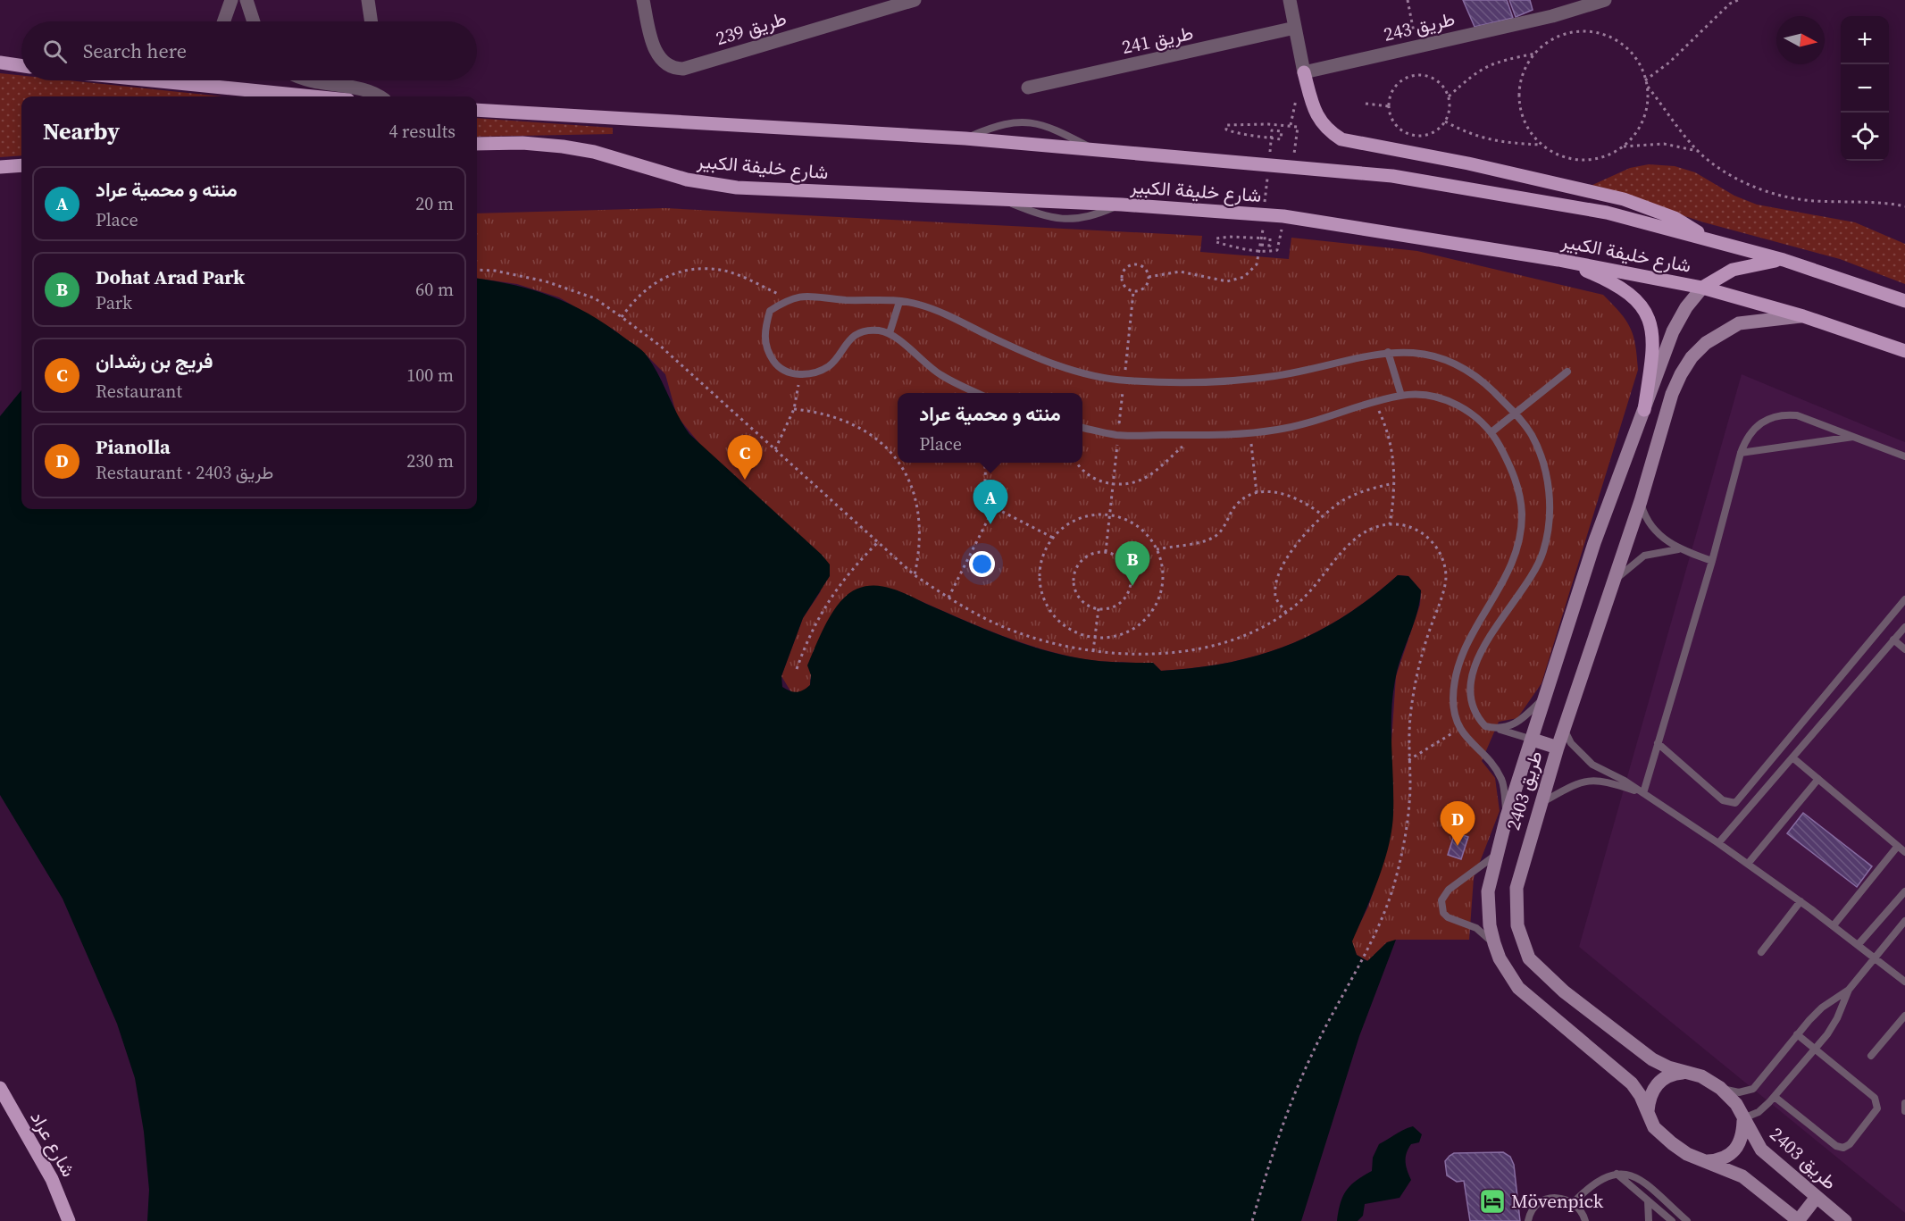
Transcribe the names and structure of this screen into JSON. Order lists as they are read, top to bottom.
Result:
{
  "streets": {
    "main road": ["شارع خليفة الكبير", "طريق 2403", "شارع عراد"],
    "street": ["طريق 243", "طريق 239", "طريق 241"]
  },
  "crossings": [
    ["شارع خليفة الكبير", "طريق 2403"]
  ],
  "places": {
    "hotel": ["Mövenpick"]
  },
  "north": "right",
  "page": {
    "map_buttons": ["+", "−"],
    "search": "Search here",
    "heading": ["Nearby", "4 results"],
    "list": [
      {
        "mark": "A",
        "name": "منته و محمية عراد",
        "note": "Place",
        "value": "20 m"
      },
      {
        "mark": "B",
        "name": "Dohat Arad Park",
        "note": "Park",
        "value": "60 m"
      },
      {
        "mark": "C",
        "name": "فريج بن رشدان",
        "note": "Restaurant",
        "value": "100 m"
      },
      {
        "mark": "D",
        "name": "Pianolla",
        "note": "Restaurant · طريق 2403",
        "value": "230 m"
      }
    ],
    "popup": ["منته و محمية عراد", "Place"],
    "pins": [
      "C",
      "A",
      "B",
      "D"
    ]
  }
}
